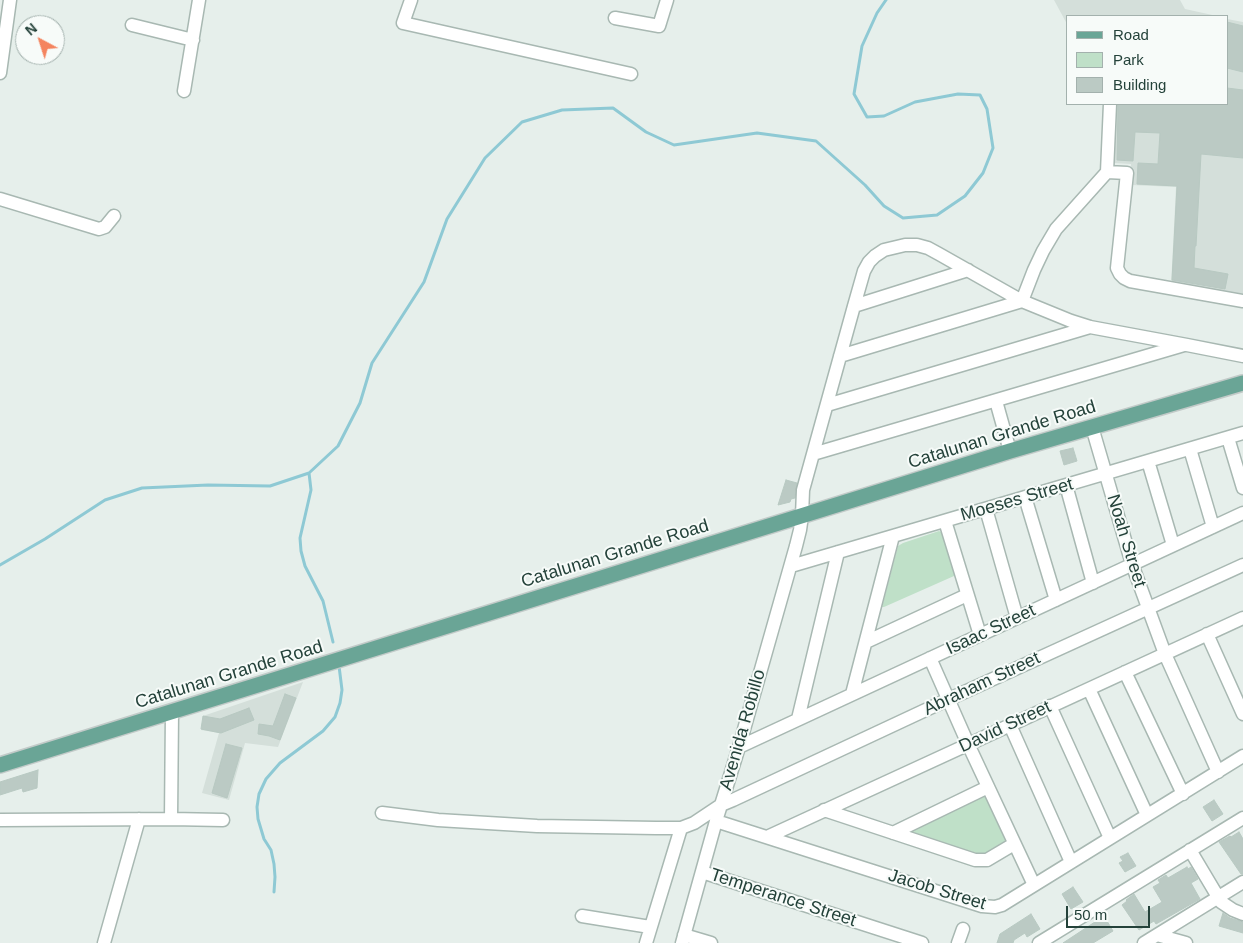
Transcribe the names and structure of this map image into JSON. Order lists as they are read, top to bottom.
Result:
{
  "streets": {
    "main road": ["Catalunan Grande Road"],
    "street": [
      "Moeses Street",
      "Noah Street",
      "Isaac Street",
      "Abraham Street",
      "David Street",
      "Avenida Robillo",
      "Jacob Street",
      "Temperance Street"
    ]
  },
  "crossings": [
    ["Catalunan Grande Road", "Noah Street"],
    ["Catalunan Grande Road", "Avenida Robillo"],
    ["Moeses Street", "Noah Street"],
    ["Moeses Street", "Avenida Robillo"],
    ["Noah Street", "Isaac Street"],
    ["Noah Street", "Abraham Street"],
    ["Noah Street", "David Street"],
    ["Noah Street", "Jacob Street"],
    ["Isaac Street", "Avenida Robillo"],
    ["Abraham Street", "Avenida Robillo"],
    ["David Street", "Jacob Street"],
    ["Avenida Robillo", "Jacob Street"],
    ["Avenida Robillo", "Temperance Street"]
  ],
  "legend": ["Road", "Park", "Building"],
  "scale_bar": "50 m",
  "north": "top left"
}
